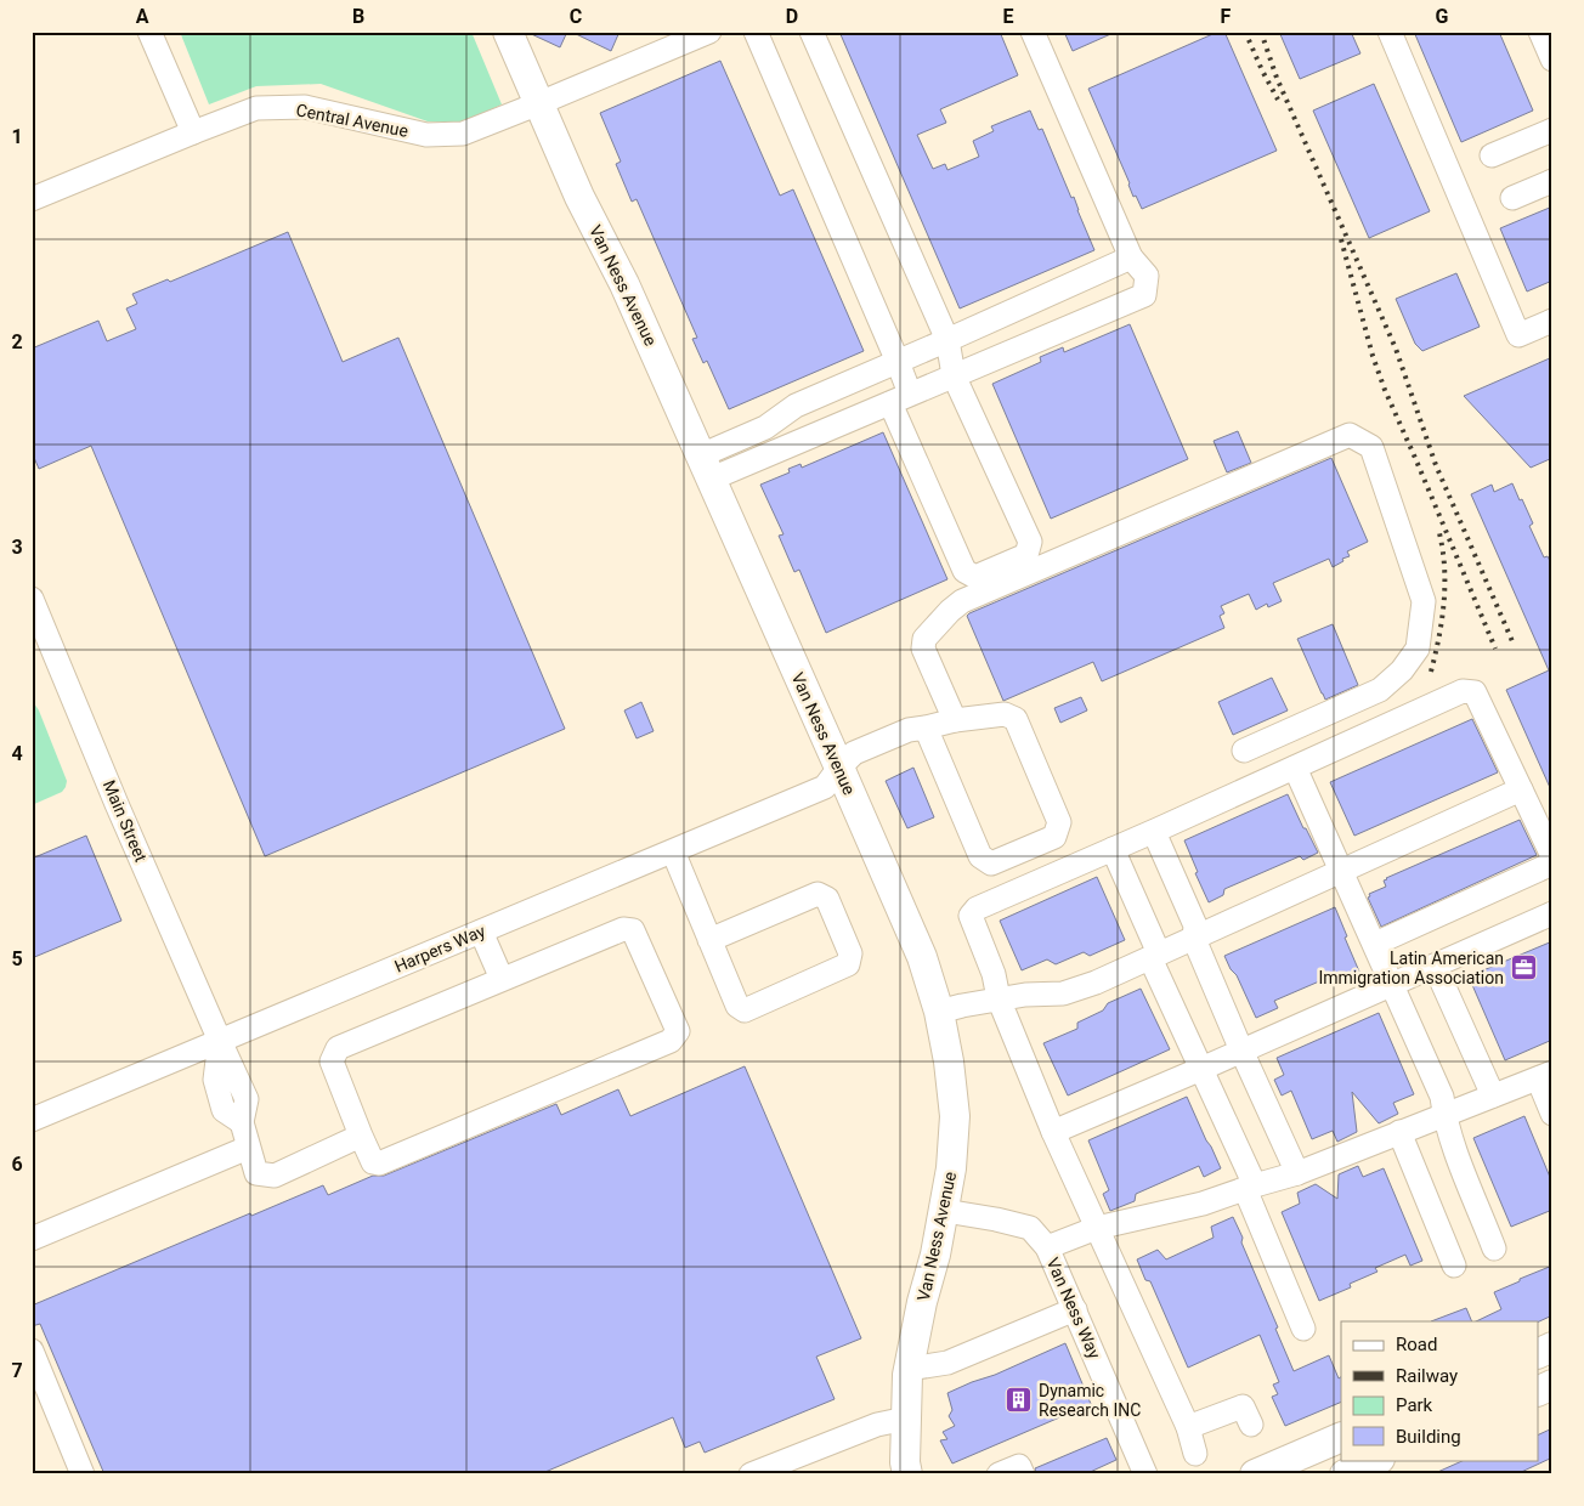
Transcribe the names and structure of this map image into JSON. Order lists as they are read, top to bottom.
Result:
{
  "streets": {
    "main road": ["Van Ness Avenue"],
    "street": [
      "Central Avenue",
      "Main Street",
      "Harpers Way",
      "Van Ness Way"
    ]
  },
  "crossings": [
    ["Central Avenue", "Van Ness Avenue"],
    ["Van Ness Avenue", "Harpers Way"],
    ["Van Ness Avenue", "Van Ness Way"],
    ["Main Street", "Harpers Way"]
  ],
  "places": {
    "office": ["Latin American Immigration Association"],
    "building": ["Dynamic Research INC"]
  },
  "legend": [
    "Road",
    "Railway",
    "Park",
    "Building"
  ],
  "grid": {
    "columns": [
      "A",
      "B",
      "C",
      "D",
      "E",
      "F",
      "G"
    ],
    "rows": [
      "1",
      "2",
      "3",
      "4",
      "5",
      "6",
      "7"
    ]
  }
}
